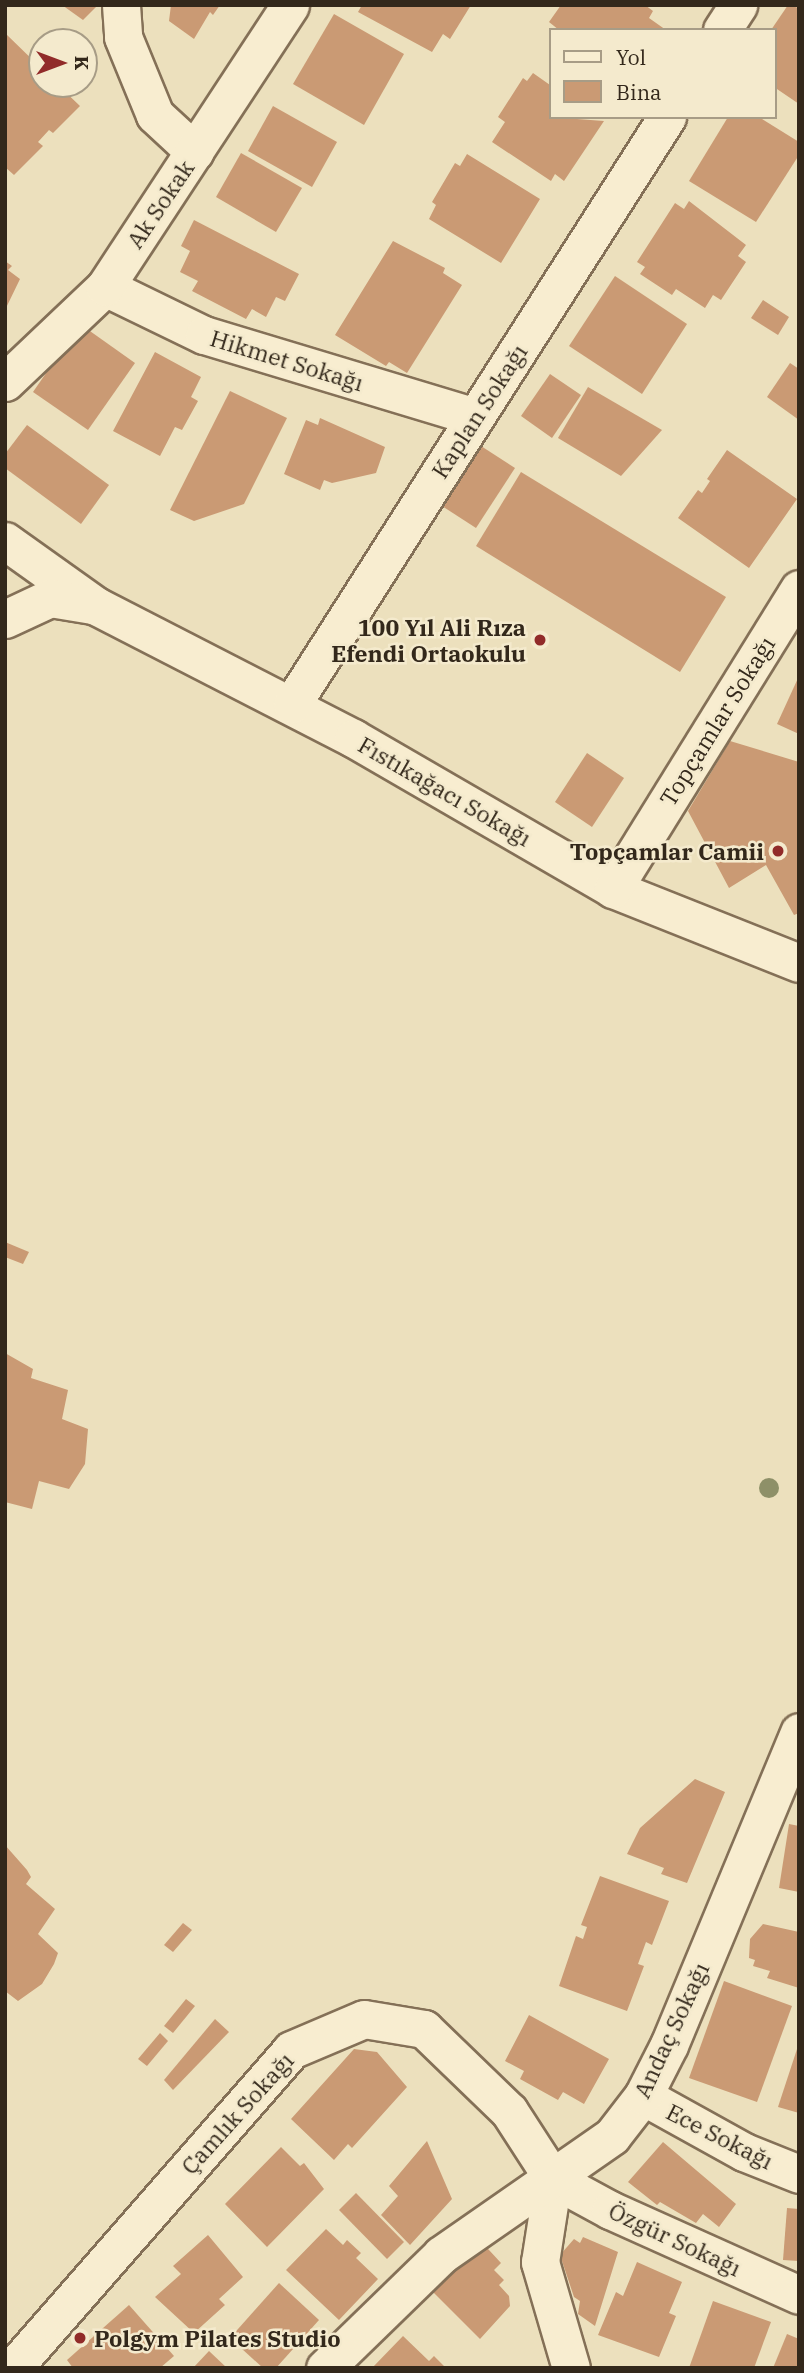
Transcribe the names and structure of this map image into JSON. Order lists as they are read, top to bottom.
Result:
{
  "streets": {
    "street": [
      "Ak Sokak",
      "Hikmet Sokağı",
      "Kaplan Sokağı",
      "Topçamlar Sokağı",
      "Fıstıkağacı Sokağı",
      "Andaç Sokağı",
      "Çamlık Sokağı",
      "Ece Sokağı",
      "Özgür Sokağı"
    ]
  },
  "crossings": [
    ["Ak Sokak", "Hikmet Sokağı"],
    ["Hikmet Sokağı", "Kaplan Sokağı"],
    ["Kaplan Sokağı", "Fıstıkağacı Sokağı"],
    ["Topçamlar Sokağı", "Fıstıkağacı Sokağı"],
    ["Andaç Sokağı", "Çamlık Sokağı"],
    ["Andaç Sokağı", "Ece Sokağı"],
    ["Andaç Sokağı", "Özgür Sokağı"],
    ["Çamlık Sokağı", "Özgür Sokağı"]
  ],
  "places": ["100 Yıl Ali Rıza Efendi Ortaokulu", "Topçamlar Camii", "Polgym Pilates Studio"],
  "legend": ["Yol", "Bina"],
  "north": "right"
}
